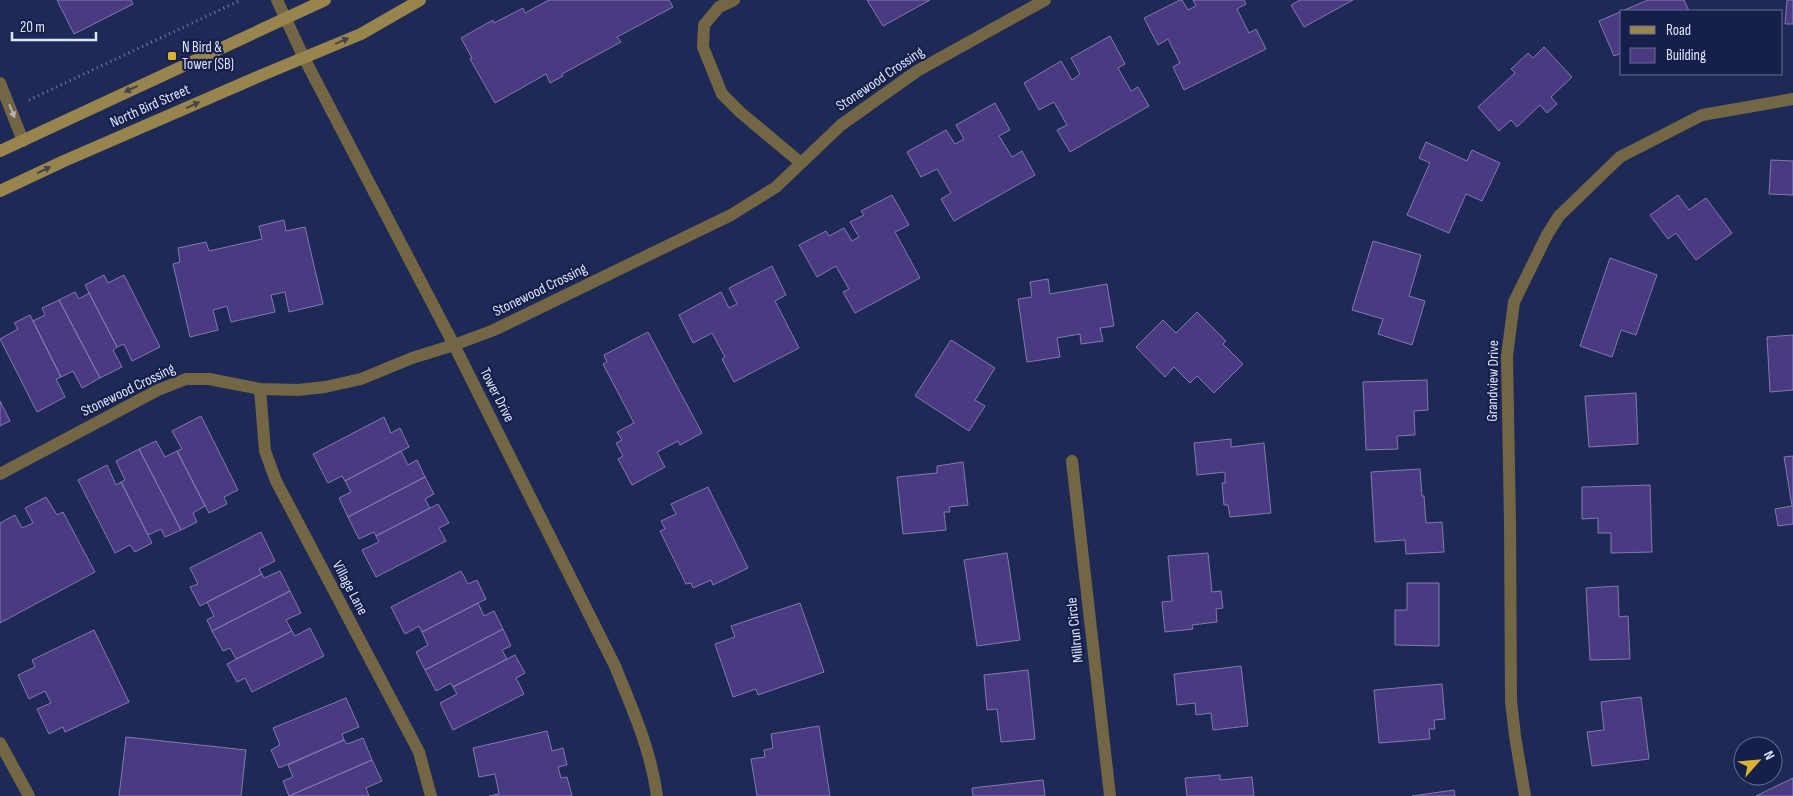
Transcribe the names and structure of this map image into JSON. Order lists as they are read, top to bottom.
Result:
{
  "streets": {
    "street": [
      "Stonewood Crossing",
      "North Bird Street",
      "Grandview Drive",
      "Tower Drive",
      "Village Lane",
      "Millrun Circle"
    ]
  },
  "crossings": [
    ["Stonewood Crossing", "Tower Drive"],
    ["Stonewood Crossing", "Village Lane"],
    ["North Bird Street", "Tower Drive"]
  ],
  "places": {
    "transit": ["N Bird & Tower (SB)"]
  },
  "legend": ["Road", "Building"],
  "scale_bar": "20 m",
  "north": "top right"
}
